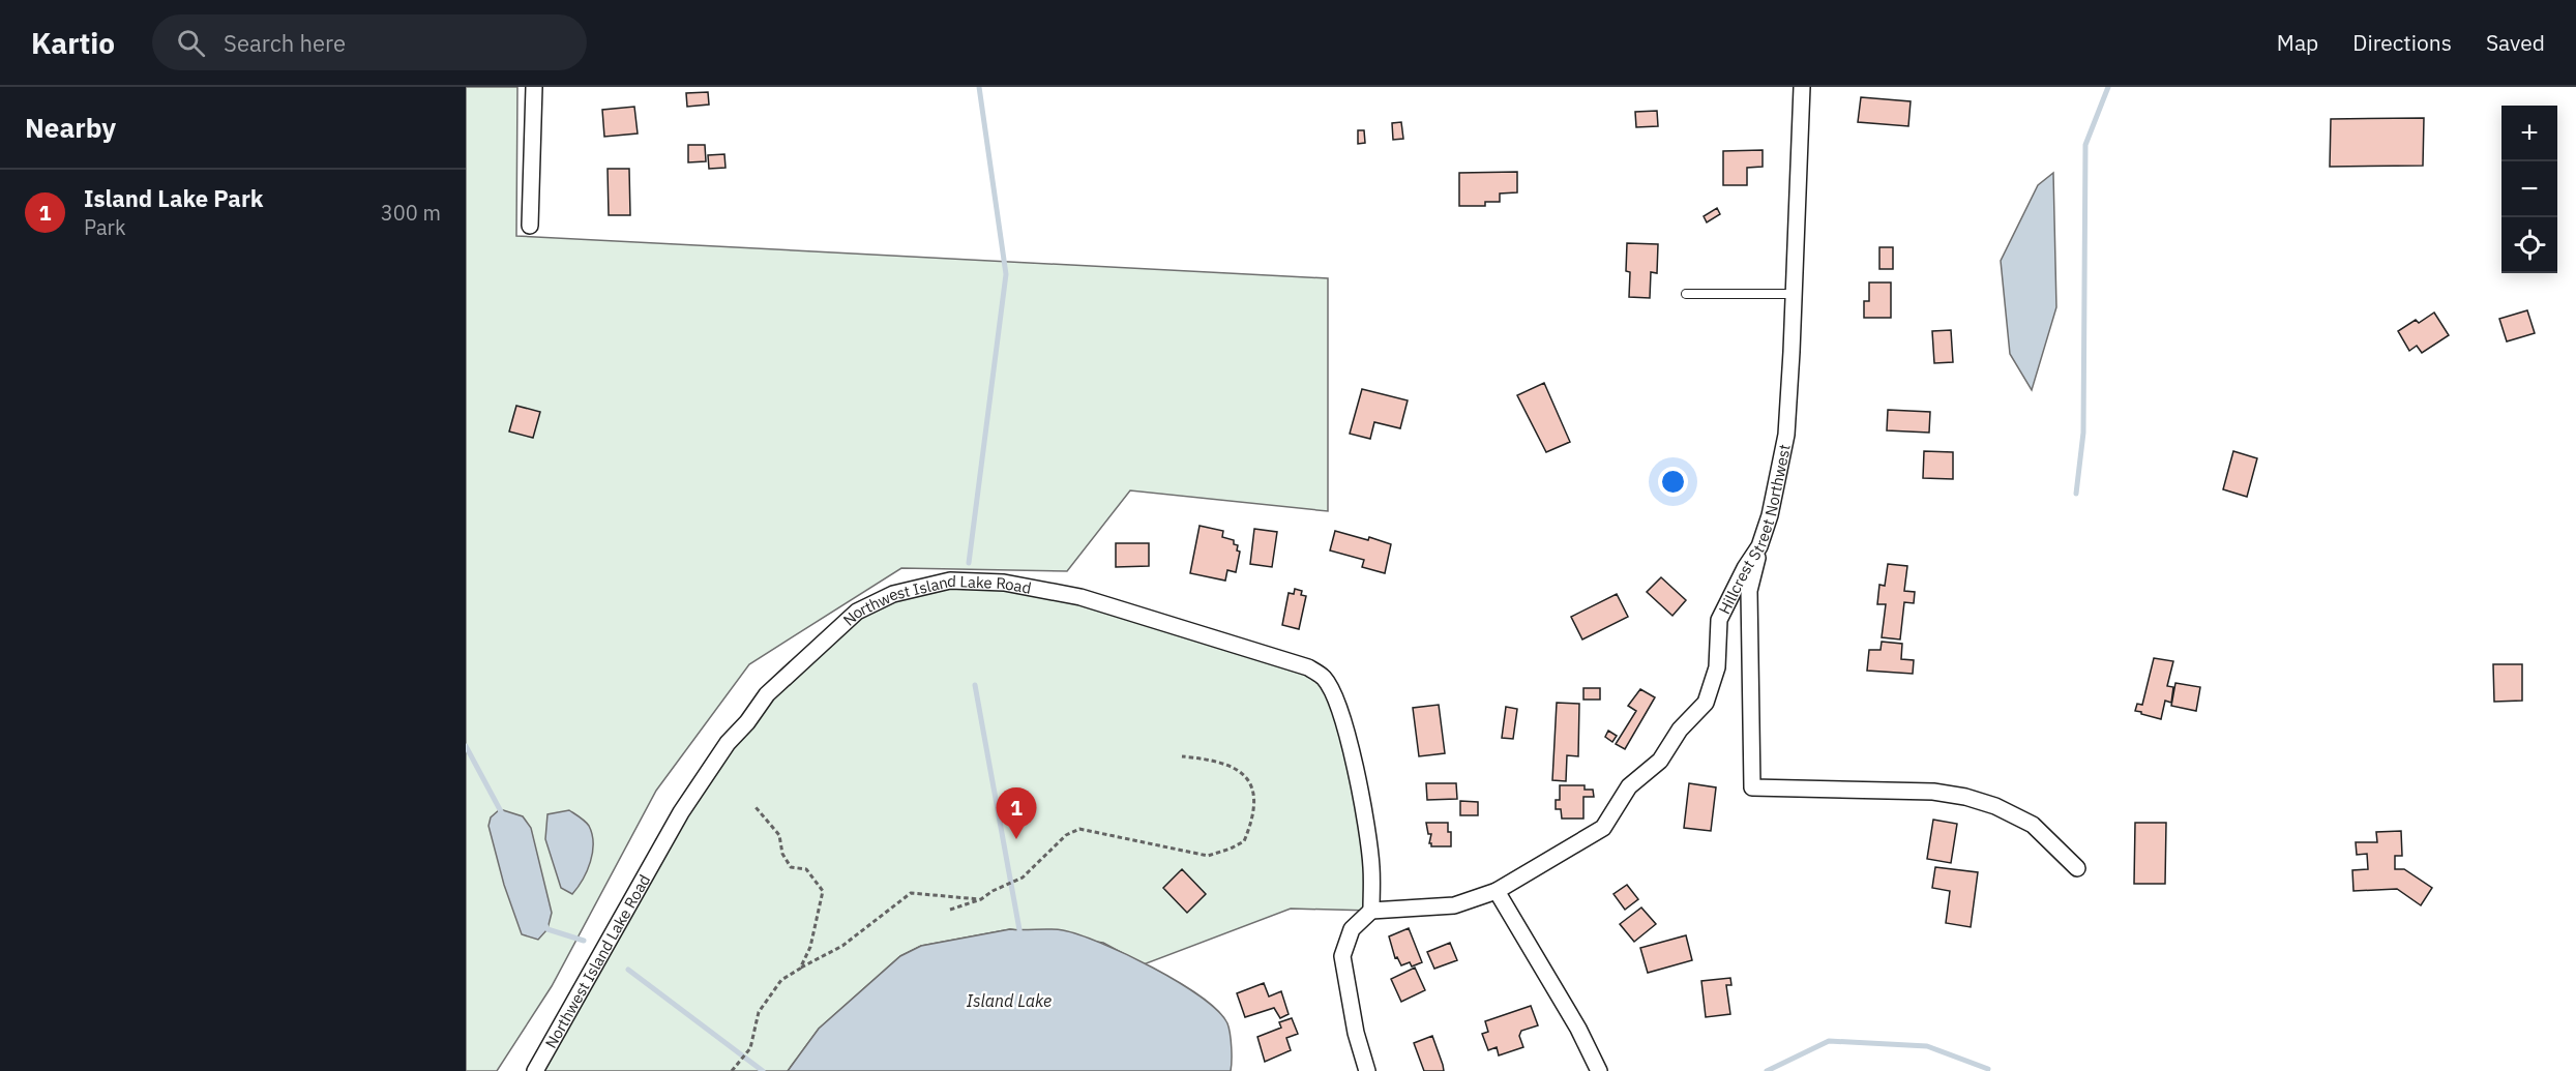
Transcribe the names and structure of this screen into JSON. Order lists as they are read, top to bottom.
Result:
{
  "streets": {
    "street": ["Hillcrest Street Northwest", "Northwest Island Lake Road"]
  },
  "crossings": [
    ["Hillcrest Street Northwest", "Northwest Island Lake Road"]
  ],
  "water": ["Island Lake"],
  "page": {
    "header": "Kartio",
    "search": "Search here",
    "nav": ["Map", "Directions", "Saved"],
    "heading": "Nearby",
    "map_buttons": ["+", "−"],
    "list": [
      {
        "mark": "1",
        "name": "Island Lake Park",
        "note": "Park",
        "value": "300 m"
      }
    ],
    "pins": "1"
  }
}
